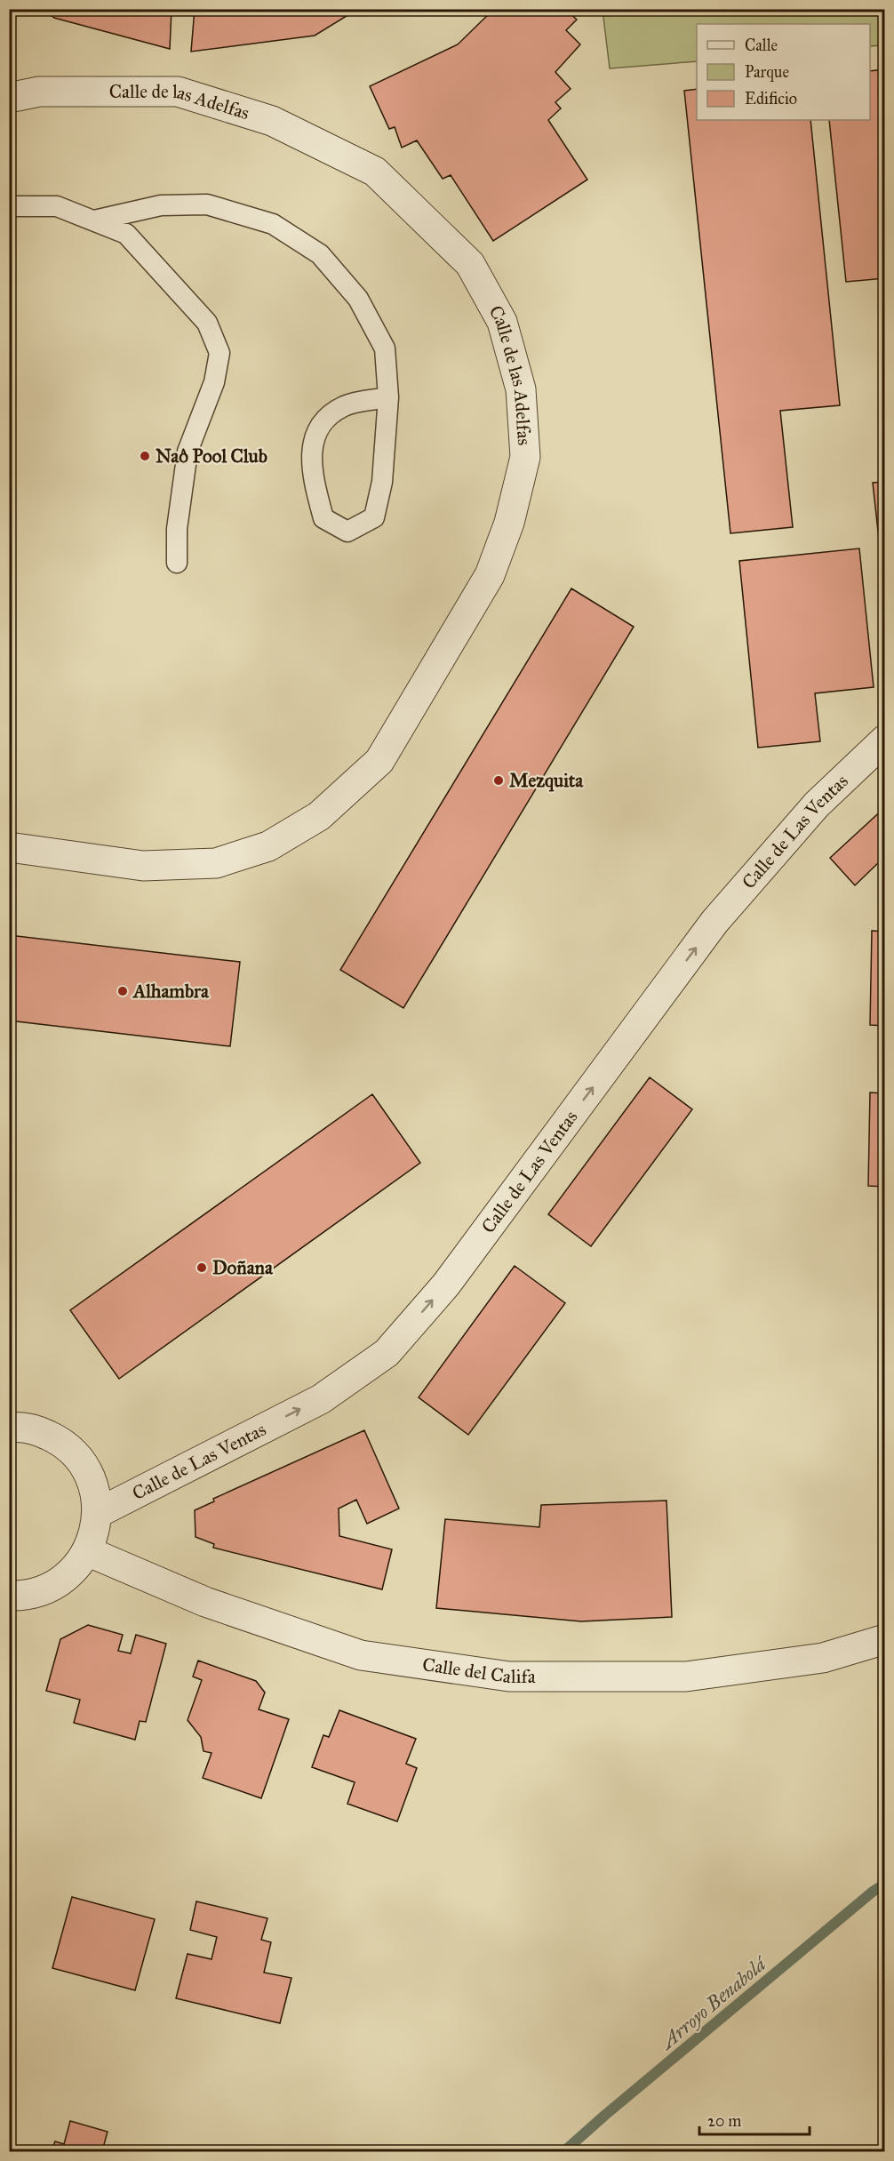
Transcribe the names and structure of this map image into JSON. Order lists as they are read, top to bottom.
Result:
{
  "streets": {
    "street": ["Calle de las Adelfas", "Calle de Las Ventas", "Calle del Califa"]
  },
  "one_way": ["Calle de Las Ventas"],
  "water": ["Arroyo Benabolá"],
  "places": [
    "Naô Pool Club",
    "Mezquita",
    "Alhambra",
    "Doñana"
  ],
  "legend": ["Calle", "Parque", "Edificio"],
  "scale_bar": "20 m"
}
